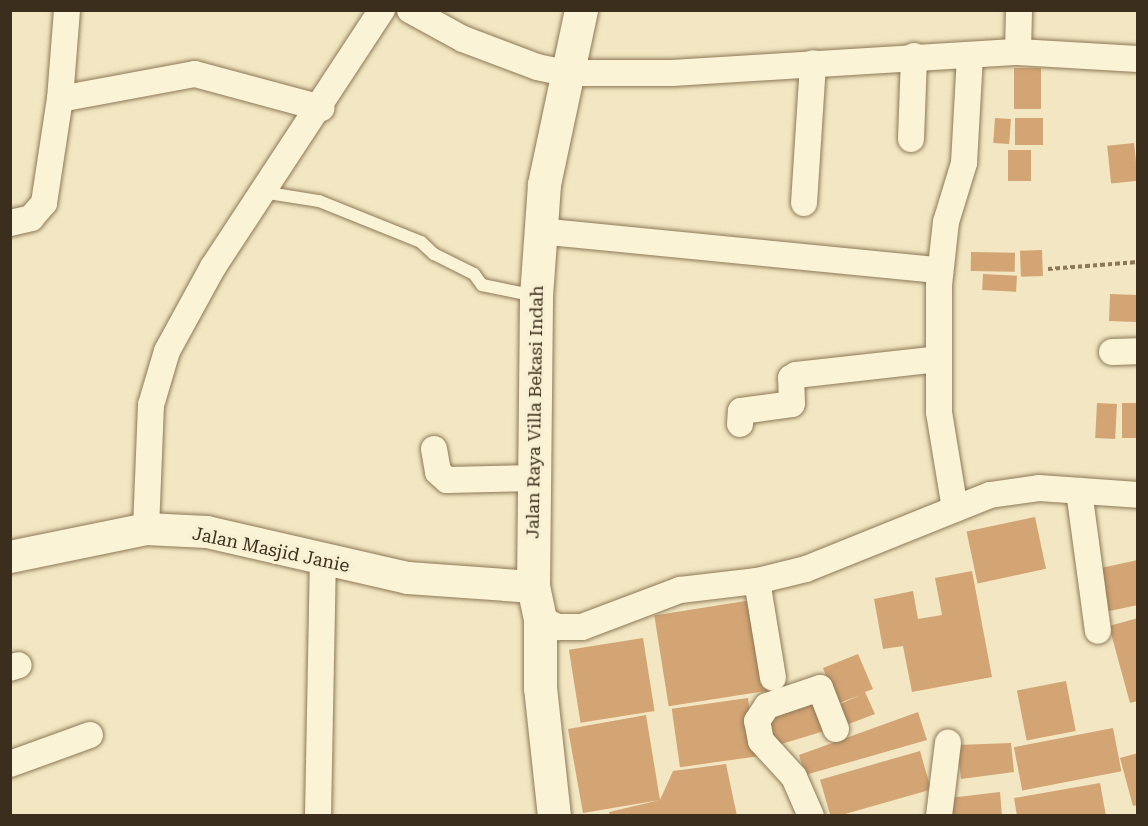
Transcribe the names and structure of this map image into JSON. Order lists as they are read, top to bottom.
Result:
{
  "streets": {
    "main road": ["Jalan Raya Villa Bekasi Indah"],
    "street": ["Jalan Masjid Janie"]
  },
  "crossings": [
    ["Jalan Raya Villa Bekasi Indah", "Jalan Masjid Janie"]
  ]
}
